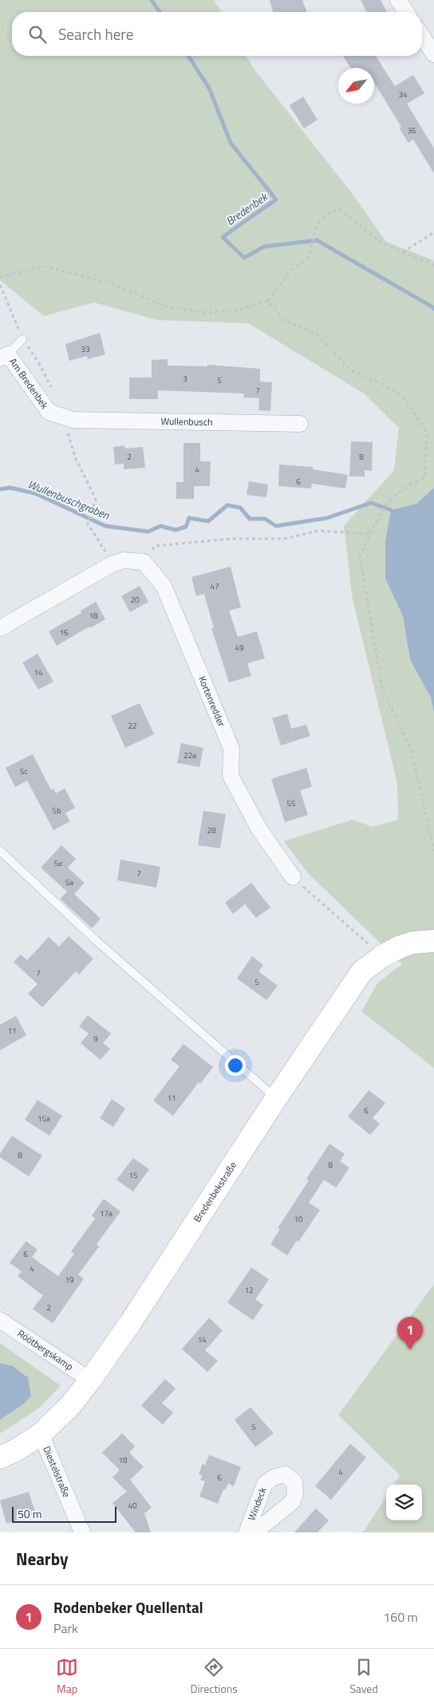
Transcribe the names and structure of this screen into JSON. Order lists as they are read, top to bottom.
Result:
{
  "streets": {
    "street": [
      "Am Bredenbek",
      "Wullenbusch",
      "Kortenredder",
      "Bredenbekstraße",
      "Röötbergskamp",
      "Diestelstraße",
      "Windeck"
    ]
  },
  "crossings": [
    ["Am Bredenbek", "Wullenbusch"],
    ["Bredenbekstraße", "Röötbergskamp"],
    ["Bredenbekstraße", "Diestelstraße"]
  ],
  "water": ["Bredenbek", "Wullenbuschgraben"],
  "house_numbers": [
    "34",
    "36",
    "33",
    "3",
    "5",
    "7",
    "2",
    "8",
    "4",
    "6",
    "47",
    "20",
    "18",
    "16",
    "49",
    "14",
    "22",
    "22a",
    "5c",
    "55",
    "5b",
    "28",
    "5e",
    "7",
    "5a",
    "7",
    "5",
    "11",
    "9",
    "11",
    "6",
    "15a",
    "8",
    "8",
    "15",
    "17a",
    "10",
    "6",
    "4",
    "19",
    "12",
    "2",
    "14",
    "5",
    "18",
    "4",
    "6",
    "40"
  ],
  "scale_bar": "50 m",
  "north": "bottom left",
  "page": {
    "search": "Search here",
    "pins": "1",
    "scale": "50 m",
    "heading": "Nearby",
    "list": [
      {
        "mark": "1",
        "name": "Rodenbeker Quellental",
        "note": "Park",
        "value": "160 m"
      }
    ],
    "nav": ["Map", "Directions", "Saved"]
  }
}
